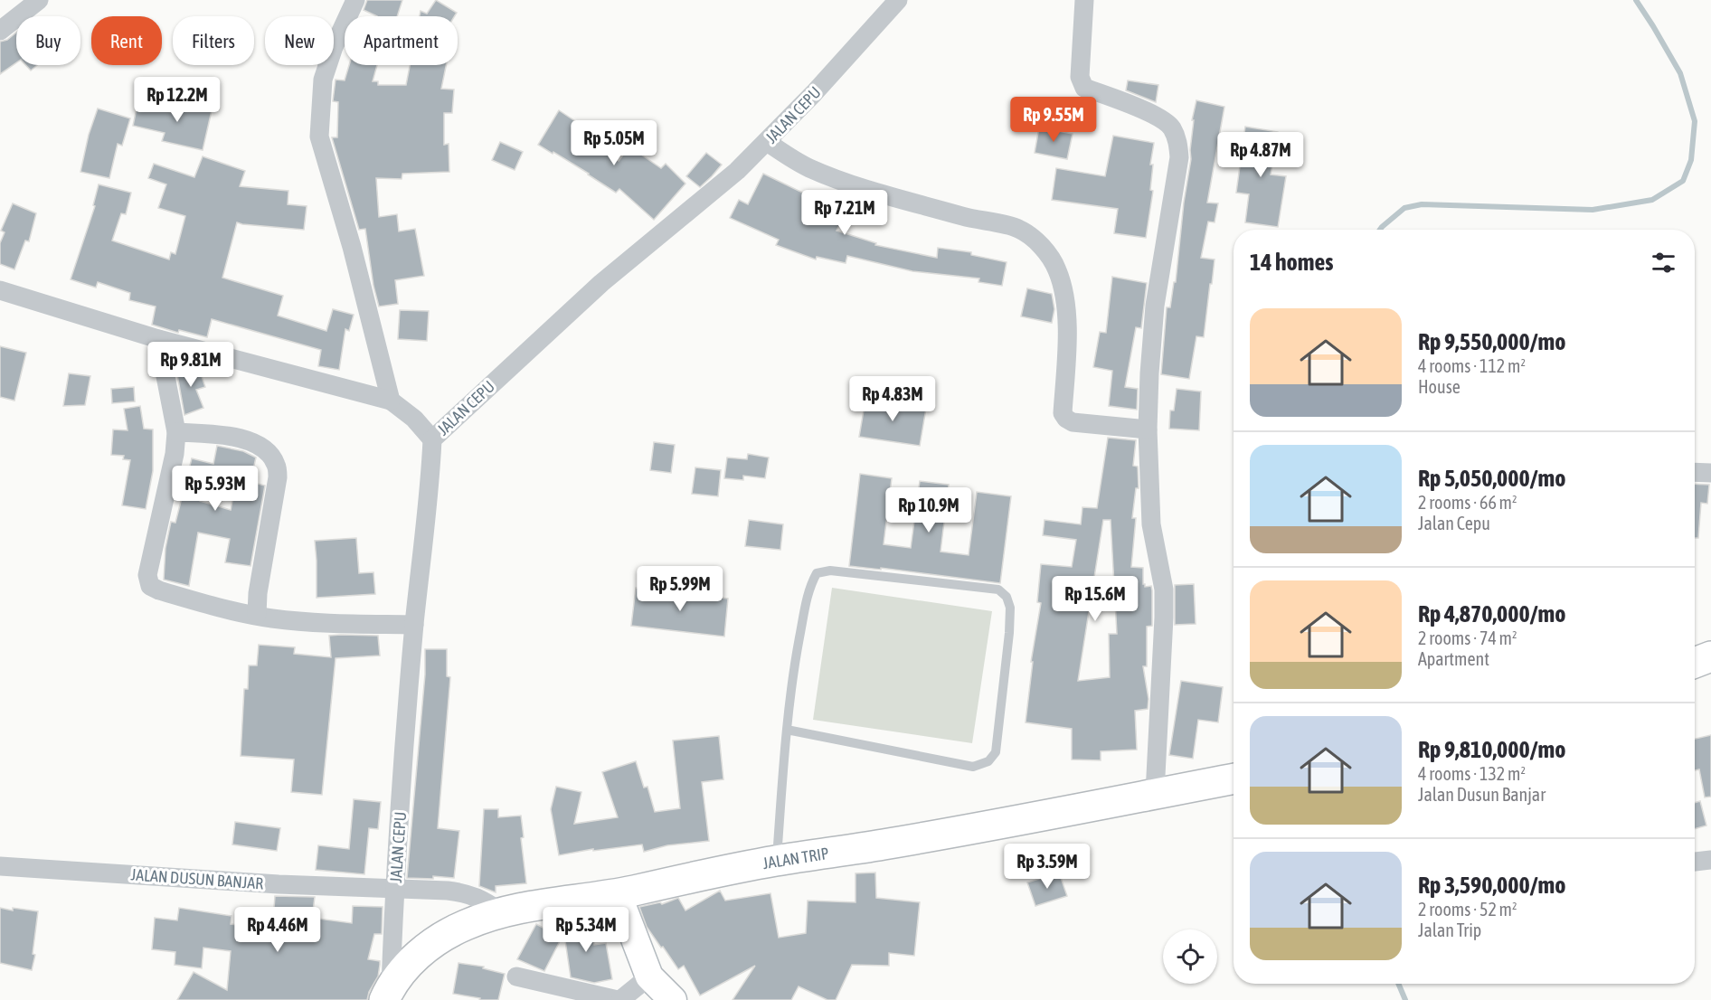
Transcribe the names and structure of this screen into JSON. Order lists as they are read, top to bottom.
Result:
{
  "streets": {
    "highway": ["JALAN TRIP"],
    "street": ["JALAN CEPU", "JALAN DUSUN BANJAR"]
  },
  "crossings": [
    ["JALAN CEPU", "JALAN TRIP"],
    ["JALAN CEPU", "JALAN DUSUN BANJAR"],
    ["JALAN TRIP", "JALAN DUSUN BANJAR"]
  ],
  "page": {
    "chip": [
      "Buy",
      "Rent",
      "Filters",
      "New",
      "Apartment"
    ],
    "price": [
      "Rp 12.2M",
      "Rp 9.55M",
      "Rp 5.05M",
      "Rp 4.87M",
      "Rp 7.21M",
      "Rp 9.81M",
      "Rp 4.83M",
      "Rp 5.93M",
      "Rp 10.9M",
      "Rp 5.99M",
      "Rp 15.6M",
      "Rp 3.59M",
      "Rp 4.46M",
      "Rp 5.34M"
    ],
    "heading": "14 homes",
    "list": [
      {
        "name": "Rp 9,550,000/mo",
        "note": "4 rooms · 112 m² · House"
      },
      {
        "name": "Rp 5,050,000/mo",
        "note": "2 rooms · 66 m² · Jalan Cepu"
      },
      {
        "name": "Rp 4,870,000/mo",
        "note": "2 rooms · 74 m² · Apartment"
      },
      {
        "name": "Rp 9,810,000/mo",
        "note": "4 rooms · 132 m² · Jalan Dusun Banjar"
      },
      {
        "name": "Rp 3,590,000/mo",
        "note": "2 rooms · 52 m² · Jalan Trip"
      }
    ]
  }
}
